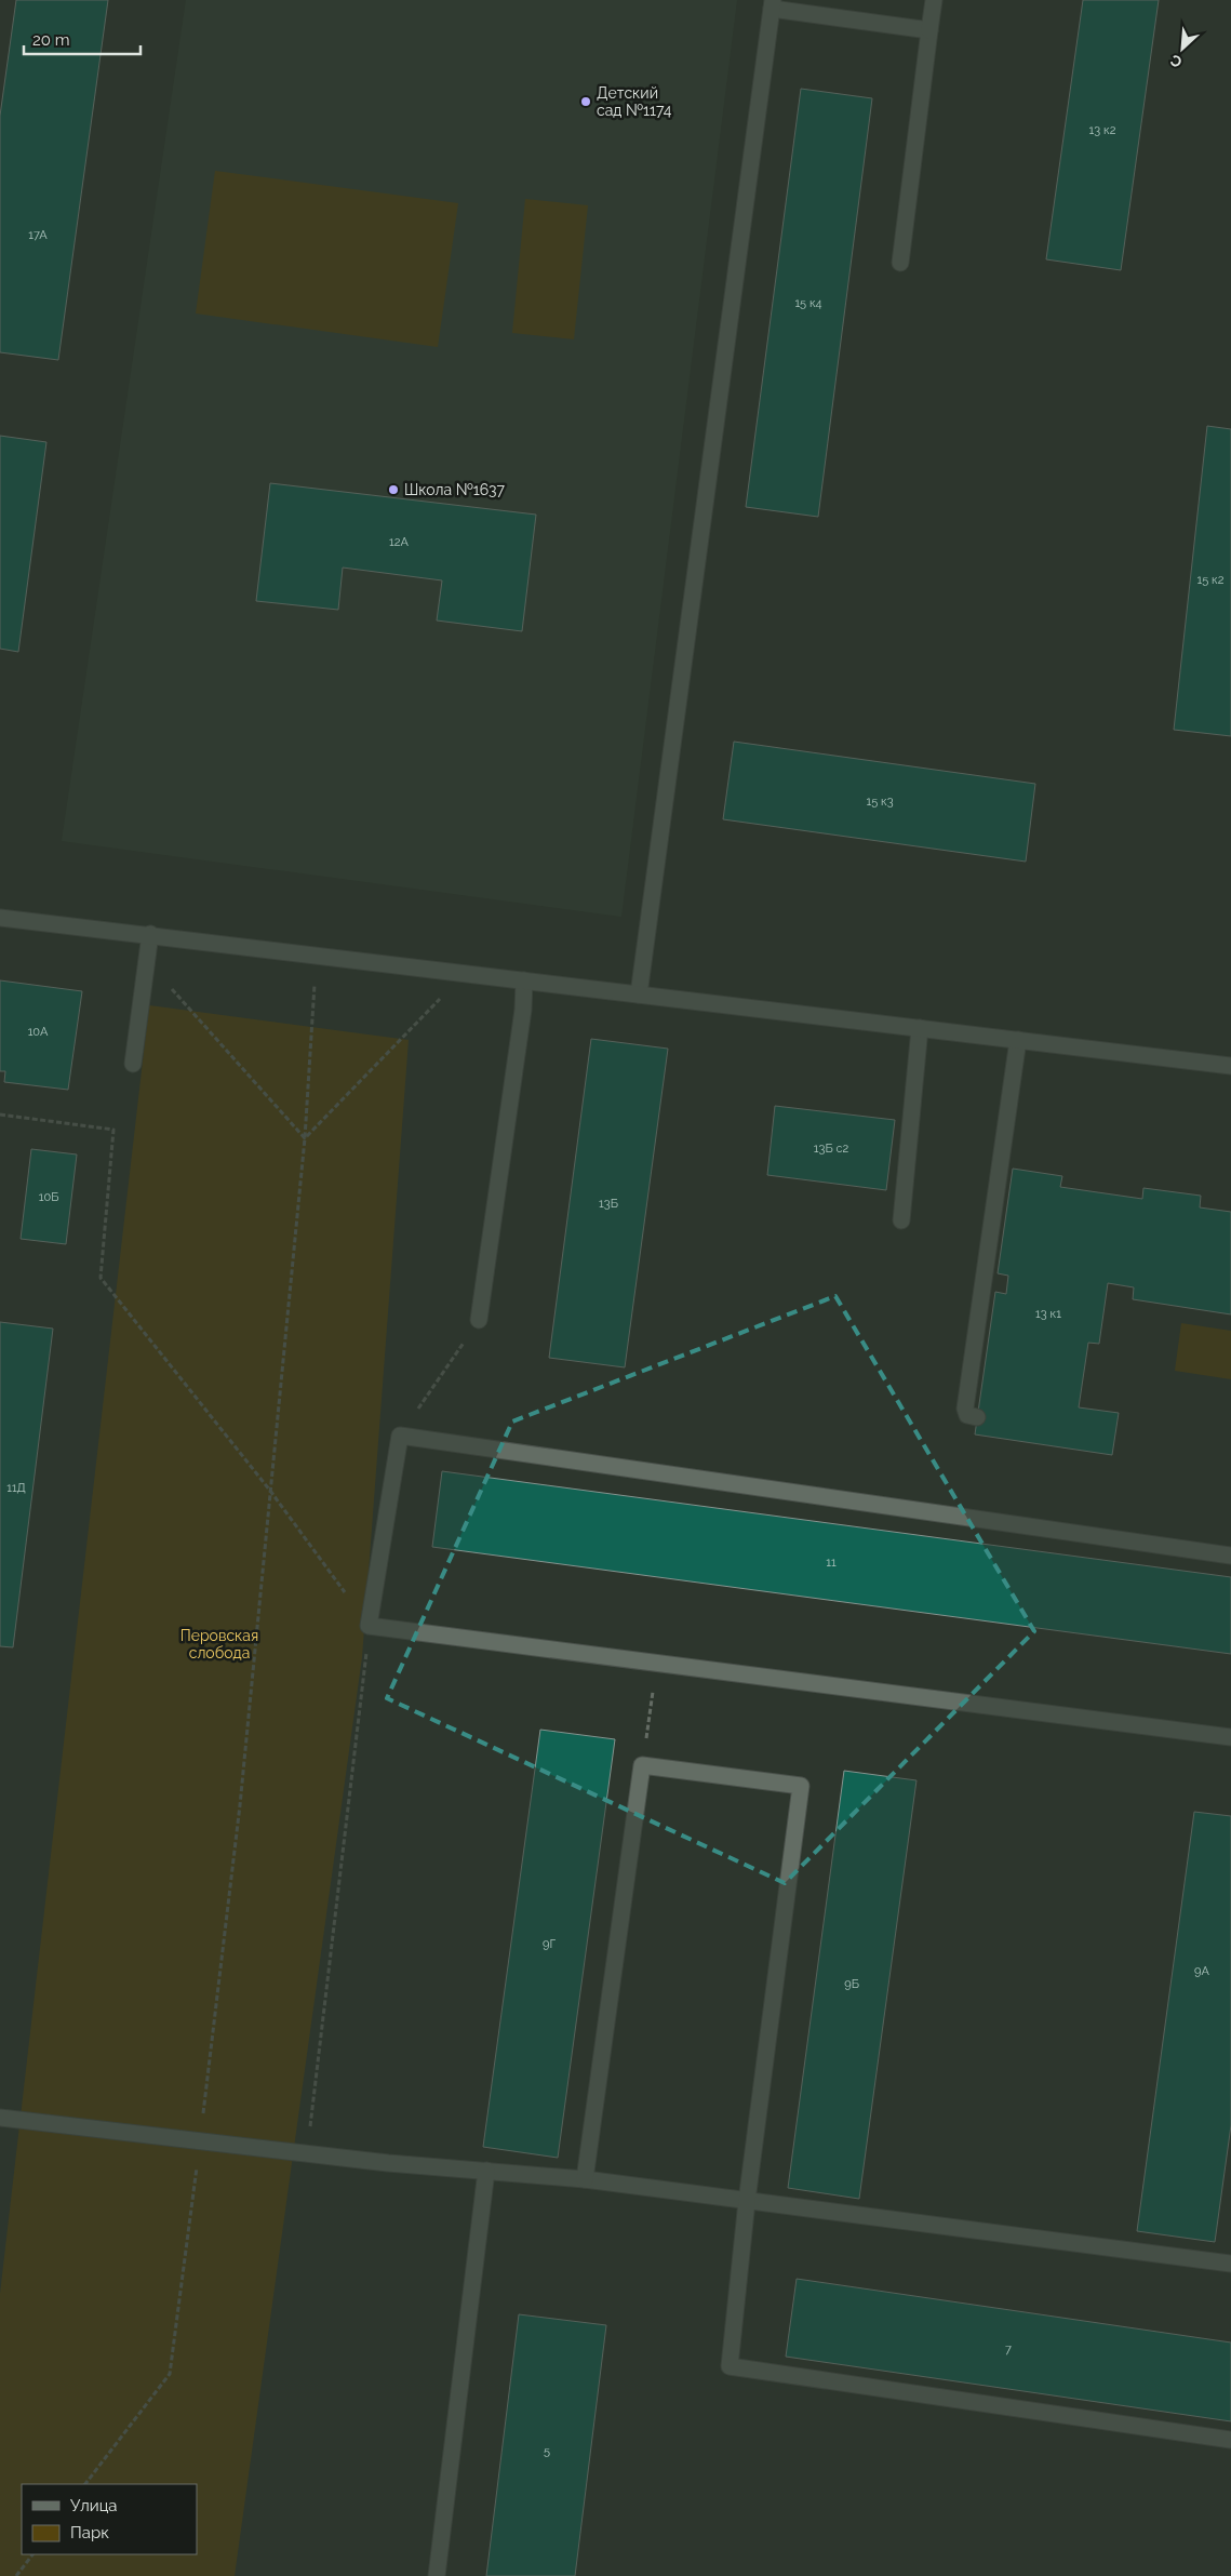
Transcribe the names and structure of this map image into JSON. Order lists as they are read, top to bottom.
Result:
{
  "parks": ["Перовская слобода"],
  "places": ["Детский сад №1174", "Школа №1637"],
  "house_numbers": [
    "13 к2",
    "17А",
    "15 к4",
    "12А",
    "15 к2",
    "15 к3",
    "10А",
    "13Б с2",
    "10Б",
    "13Б",
    "13 к1",
    "11Д",
    "11",
    "9Г",
    "9А",
    "9Б",
    "7",
    "5"
  ],
  "legend": ["Улица", "Парк"],
  "scale_bar": "20 m",
  "north": "bottom left"
}
